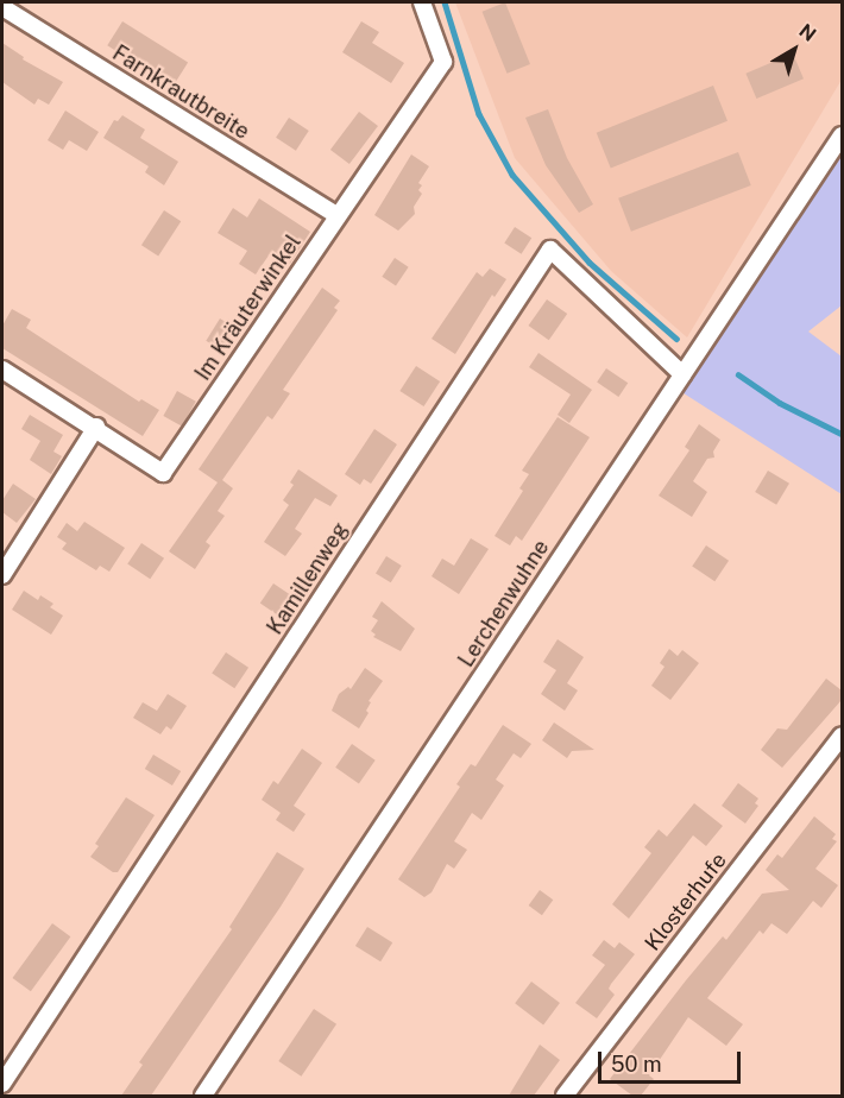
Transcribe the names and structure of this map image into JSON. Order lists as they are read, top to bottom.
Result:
{
  "streets": {
    "street": [
      "Farnkrautbreite",
      "Im Kräuterwinkel",
      "Kamillenweg",
      "Lerchenwuhne",
      "Klosterhufe"
    ]
  },
  "crossings": [
    ["Farnkrautbreite", "Im Kräuterwinkel"],
    ["Kamillenweg", "Lerchenwuhne"]
  ],
  "scale_bar": "50 m",
  "north": "top right"
}
